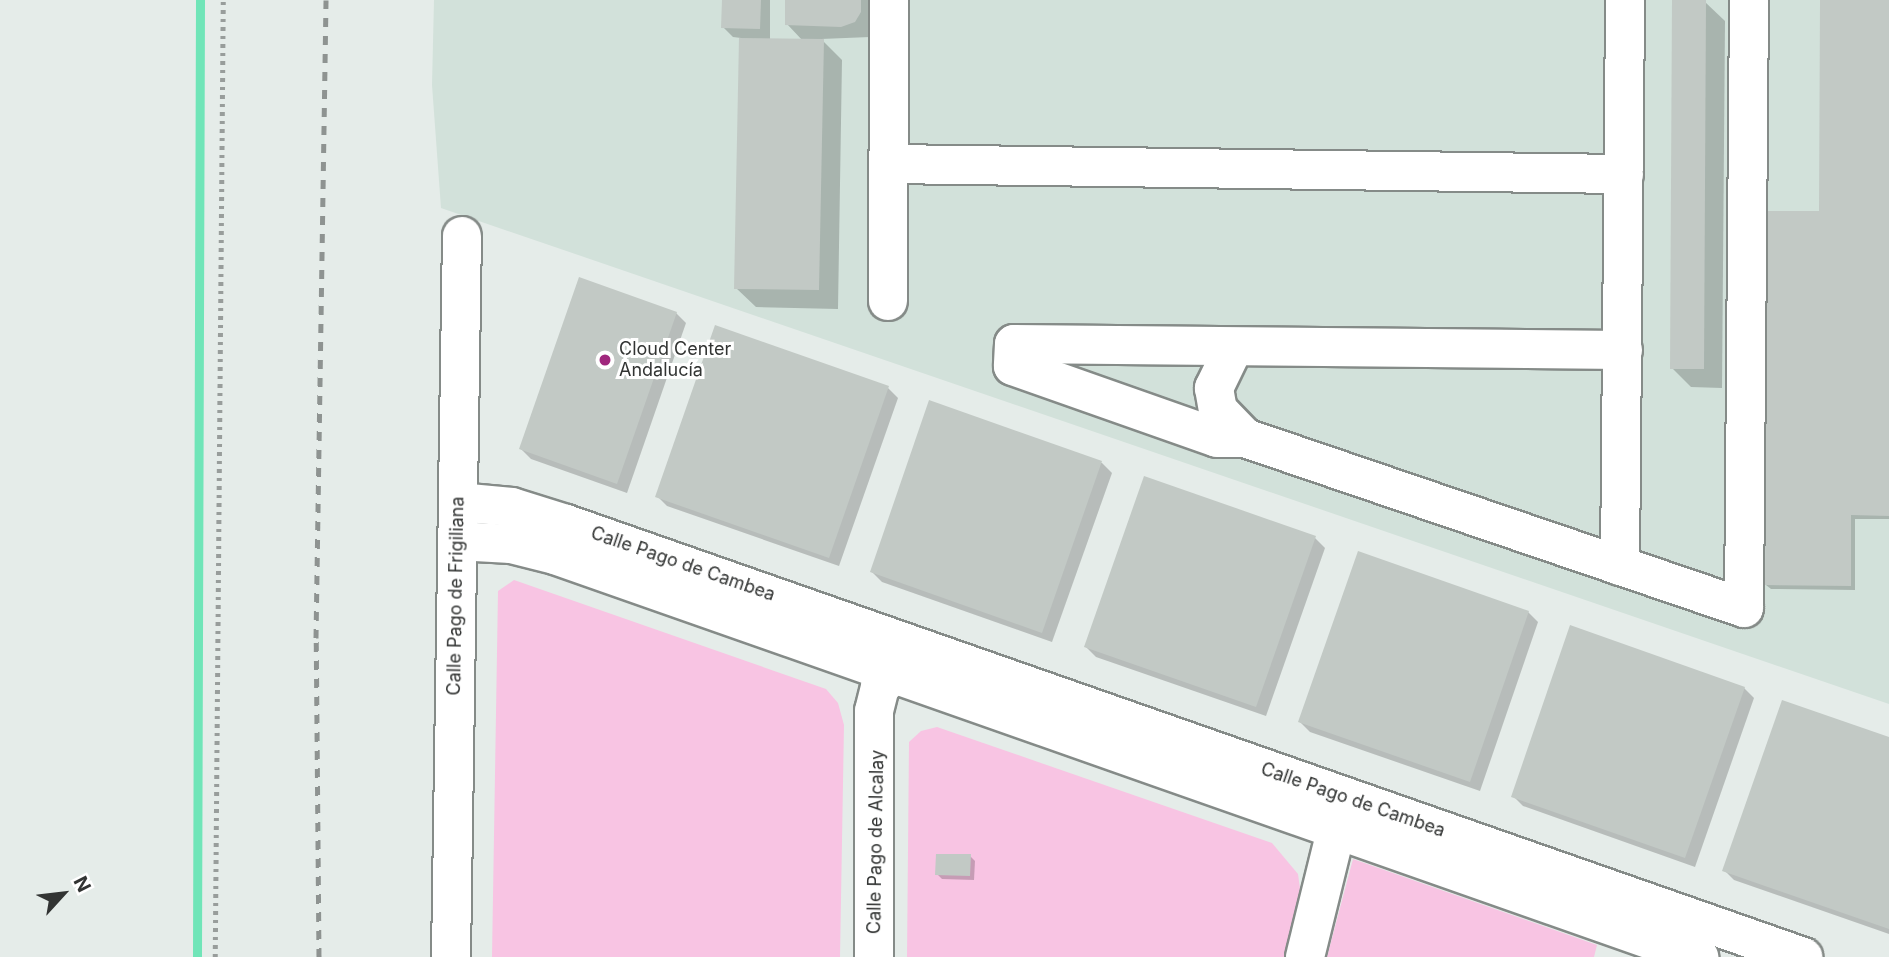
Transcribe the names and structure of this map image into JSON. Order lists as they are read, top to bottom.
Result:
{
  "streets": {
    "street": ["Calle Pago de Cambea", "Calle Pago de Frigiliana", "Calle Pago de Alcalay"]
  },
  "crossings": [
    ["Calle Pago de Cambea", "Calle Pago de Frigiliana"],
    ["Calle Pago de Cambea", "Calle Pago de Alcalay"]
  ],
  "places": ["Cloud Center Andalucía"],
  "north": "top right"
}
